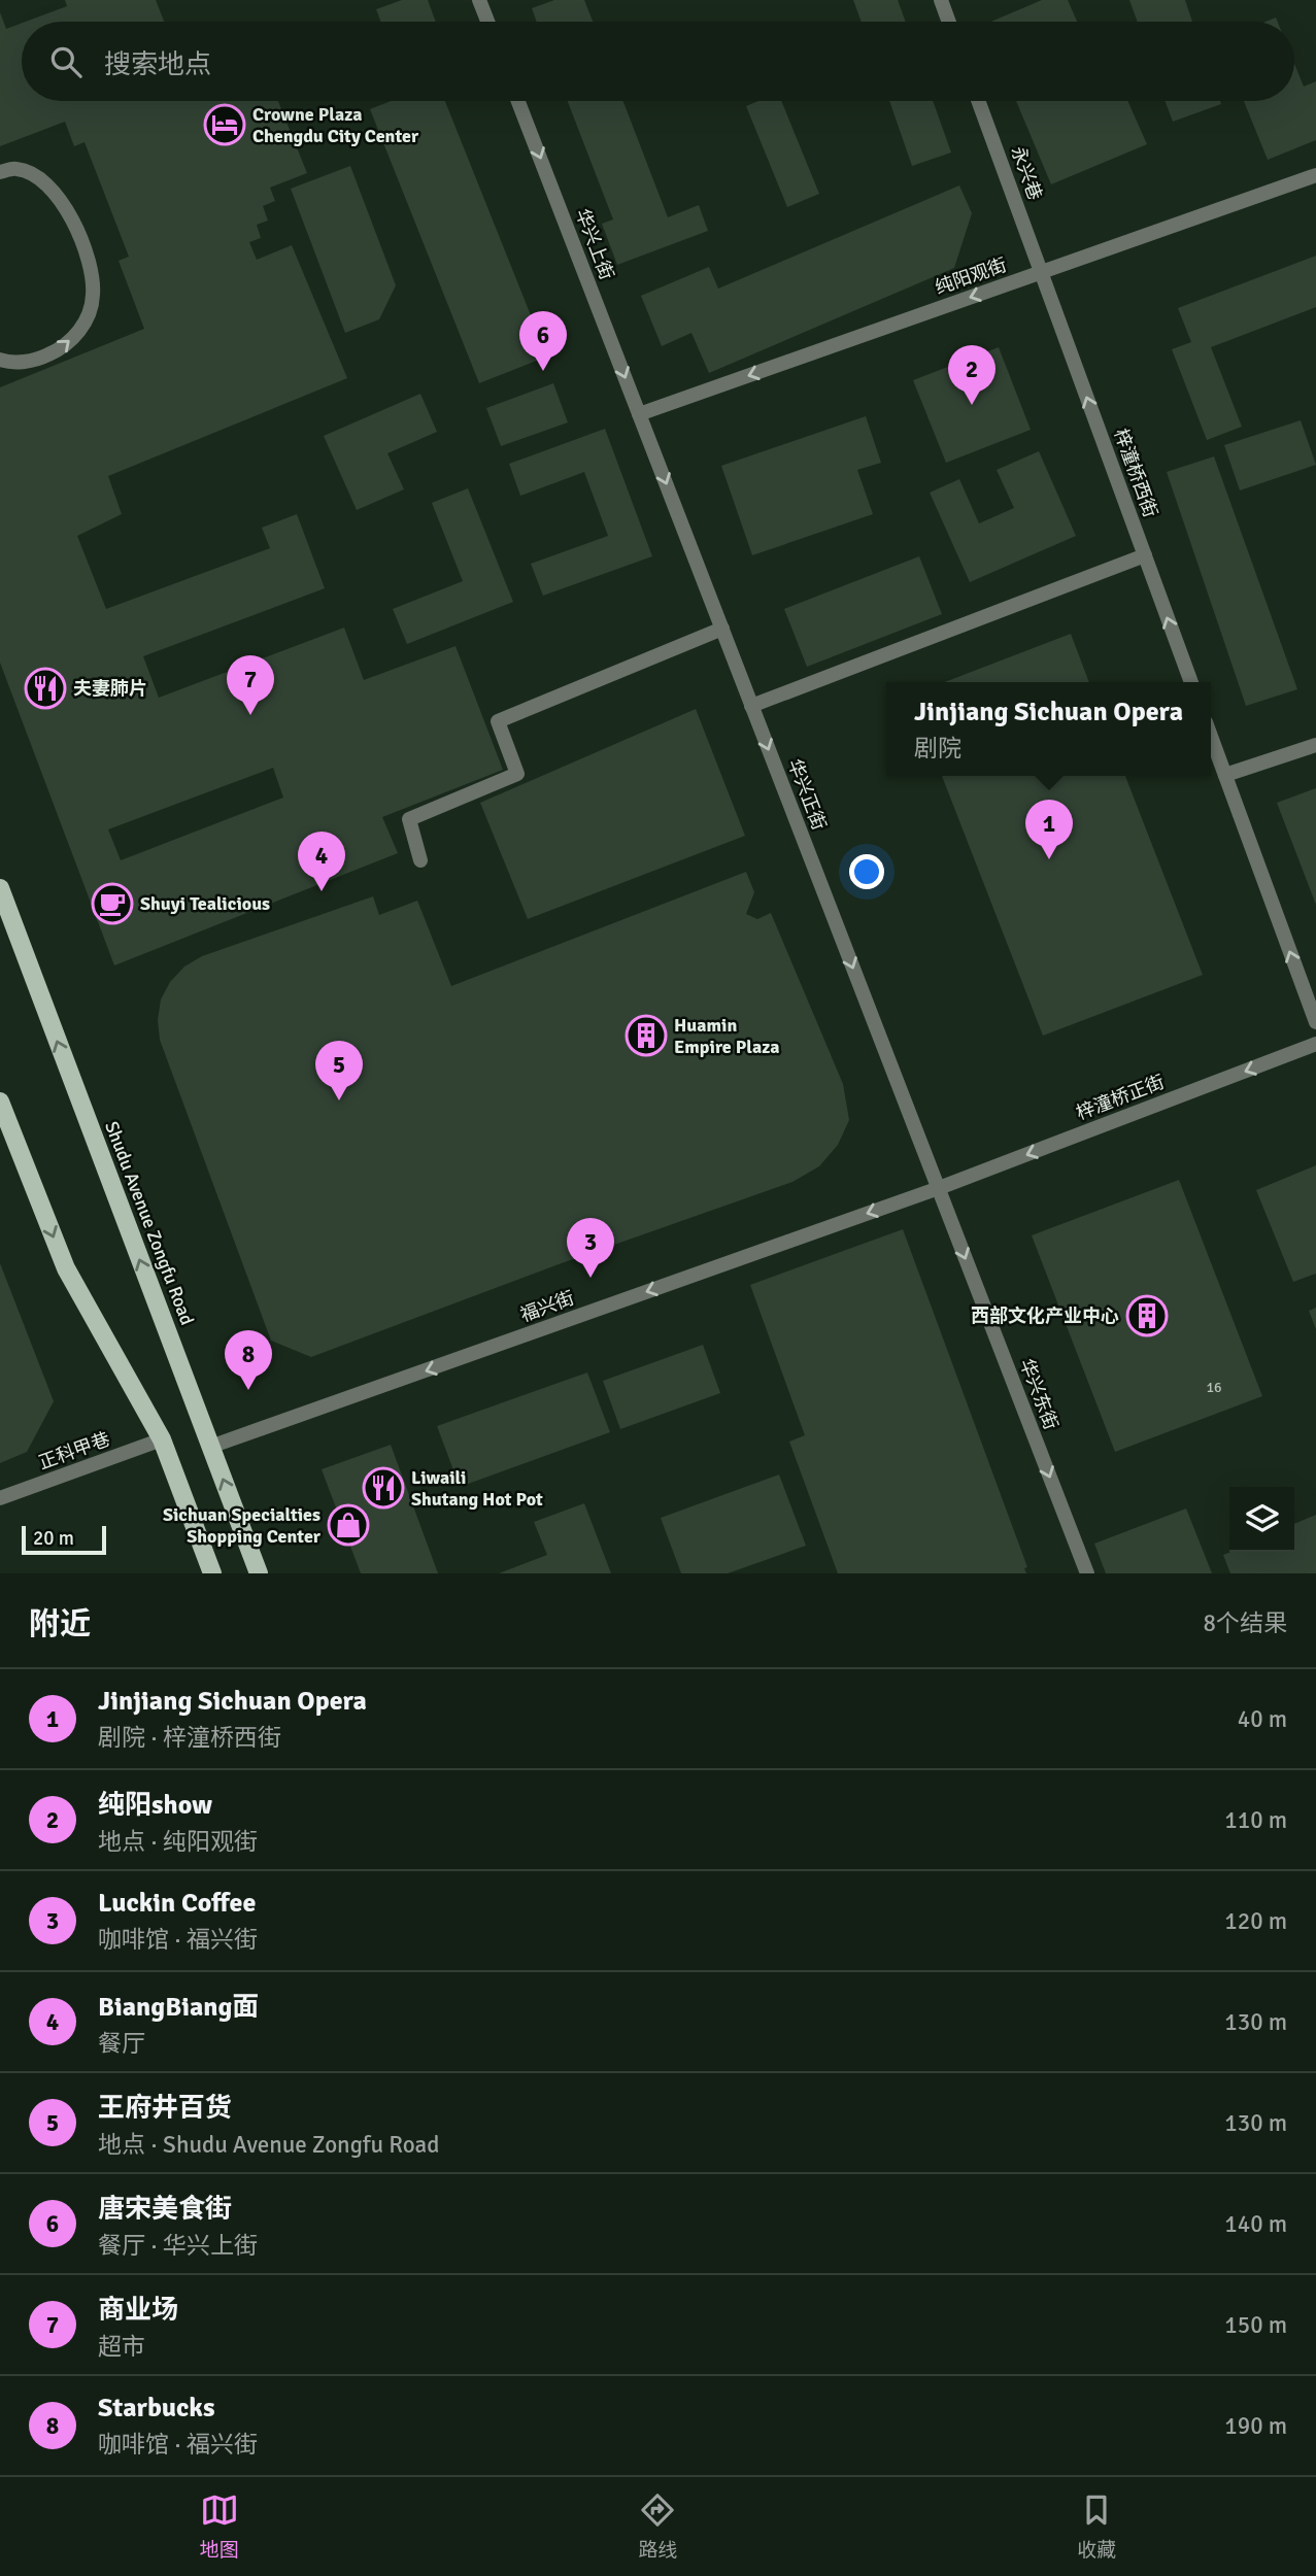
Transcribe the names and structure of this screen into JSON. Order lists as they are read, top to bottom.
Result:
{
  "streets": {
    "main road": ["Shudu Avenue Zongfu Road"],
    "street": [
      "永兴巷",
      "华兴上街",
      "纯阳观街",
      "梓潼桥西街",
      "华兴正街",
      "梓潼桥正街",
      "福兴街",
      "华兴东街",
      "正科甲巷"
    ]
  },
  "crossings": [
    ["永兴巷", "纯阳观街"],
    ["永兴巷", "梓潼桥西街"],
    ["华兴上街", "纯阳观街"],
    ["华兴上街", "华兴正街"],
    ["纯阳观街", "梓潼桥西街"],
    ["纯阳观街", "华兴正街"],
    ["华兴正街", "梓潼桥正街"],
    ["华兴正街", "福兴街"],
    ["华兴正街", "华兴东街"],
    ["梓潼桥正街", "福兴街"],
    ["梓潼桥正街", "华兴东街"],
    ["Shudu Avenue Zongfu Road", "福兴街"],
    ["福兴街", "华兴东街"]
  ],
  "one_way": [
    "华兴上街",
    "纯阳观街",
    "梓潼桥西街",
    "华兴正街",
    "梓潼桥正街",
    "福兴街",
    "华兴东街"
  ],
  "places": {
    "hotel": ["Crowne Plaza Chengdu City Center"],
    "restaurant": ["夫妻肺片", "Liwaili Shutang Hot Pot"],
    "cafe": ["Shuyi Tealicious"],
    "building": ["Huamin Empire Plaza", "西部文化产业中心"],
    "shop": ["Sichuan Specialties Shopping Center"]
  },
  "house_numbers": ["16"],
  "scale_bar": "20 m",
  "page": {
    "search": "搜索地点",
    "pins": [
      "6",
      "2",
      "7",
      "1",
      "4",
      "5",
      "3",
      "8"
    ],
    "popup": ["Jinjiang Sichuan Opera", "剧院"],
    "scale": "20 m",
    "heading": ["附近", "8个结果"],
    "list": [
      {
        "mark": "1",
        "name": "Jinjiang Sichuan Opera",
        "note": "剧院 · 梓潼桥西街",
        "value": "40 m"
      },
      {
        "mark": "2",
        "name": "纯阳show",
        "note": "地点 · 纯阳观街",
        "value": "110 m"
      },
      {
        "mark": "3",
        "name": "Luckin Coffee",
        "note": "咖啡馆 · 福兴街",
        "value": "120 m"
      },
      {
        "mark": "4",
        "name": "BiangBiang面",
        "note": "餐厅",
        "value": "130 m"
      },
      {
        "mark": "5",
        "name": "王府井百货",
        "note": "地点 · Shudu Avenue Zongfu Road",
        "value": "130 m"
      },
      {
        "mark": "6",
        "name": "唐宋美食街",
        "note": "餐厅 · 华兴上街",
        "value": "140 m"
      },
      {
        "mark": "7",
        "name": "商业场",
        "note": "超市",
        "value": "150 m"
      },
      {
        "mark": "8",
        "name": "Starbucks",
        "note": "咖啡馆 · 福兴街",
        "value": "190 m"
      }
    ],
    "nav": ["地图", "路线", "收藏"]
  }
}
